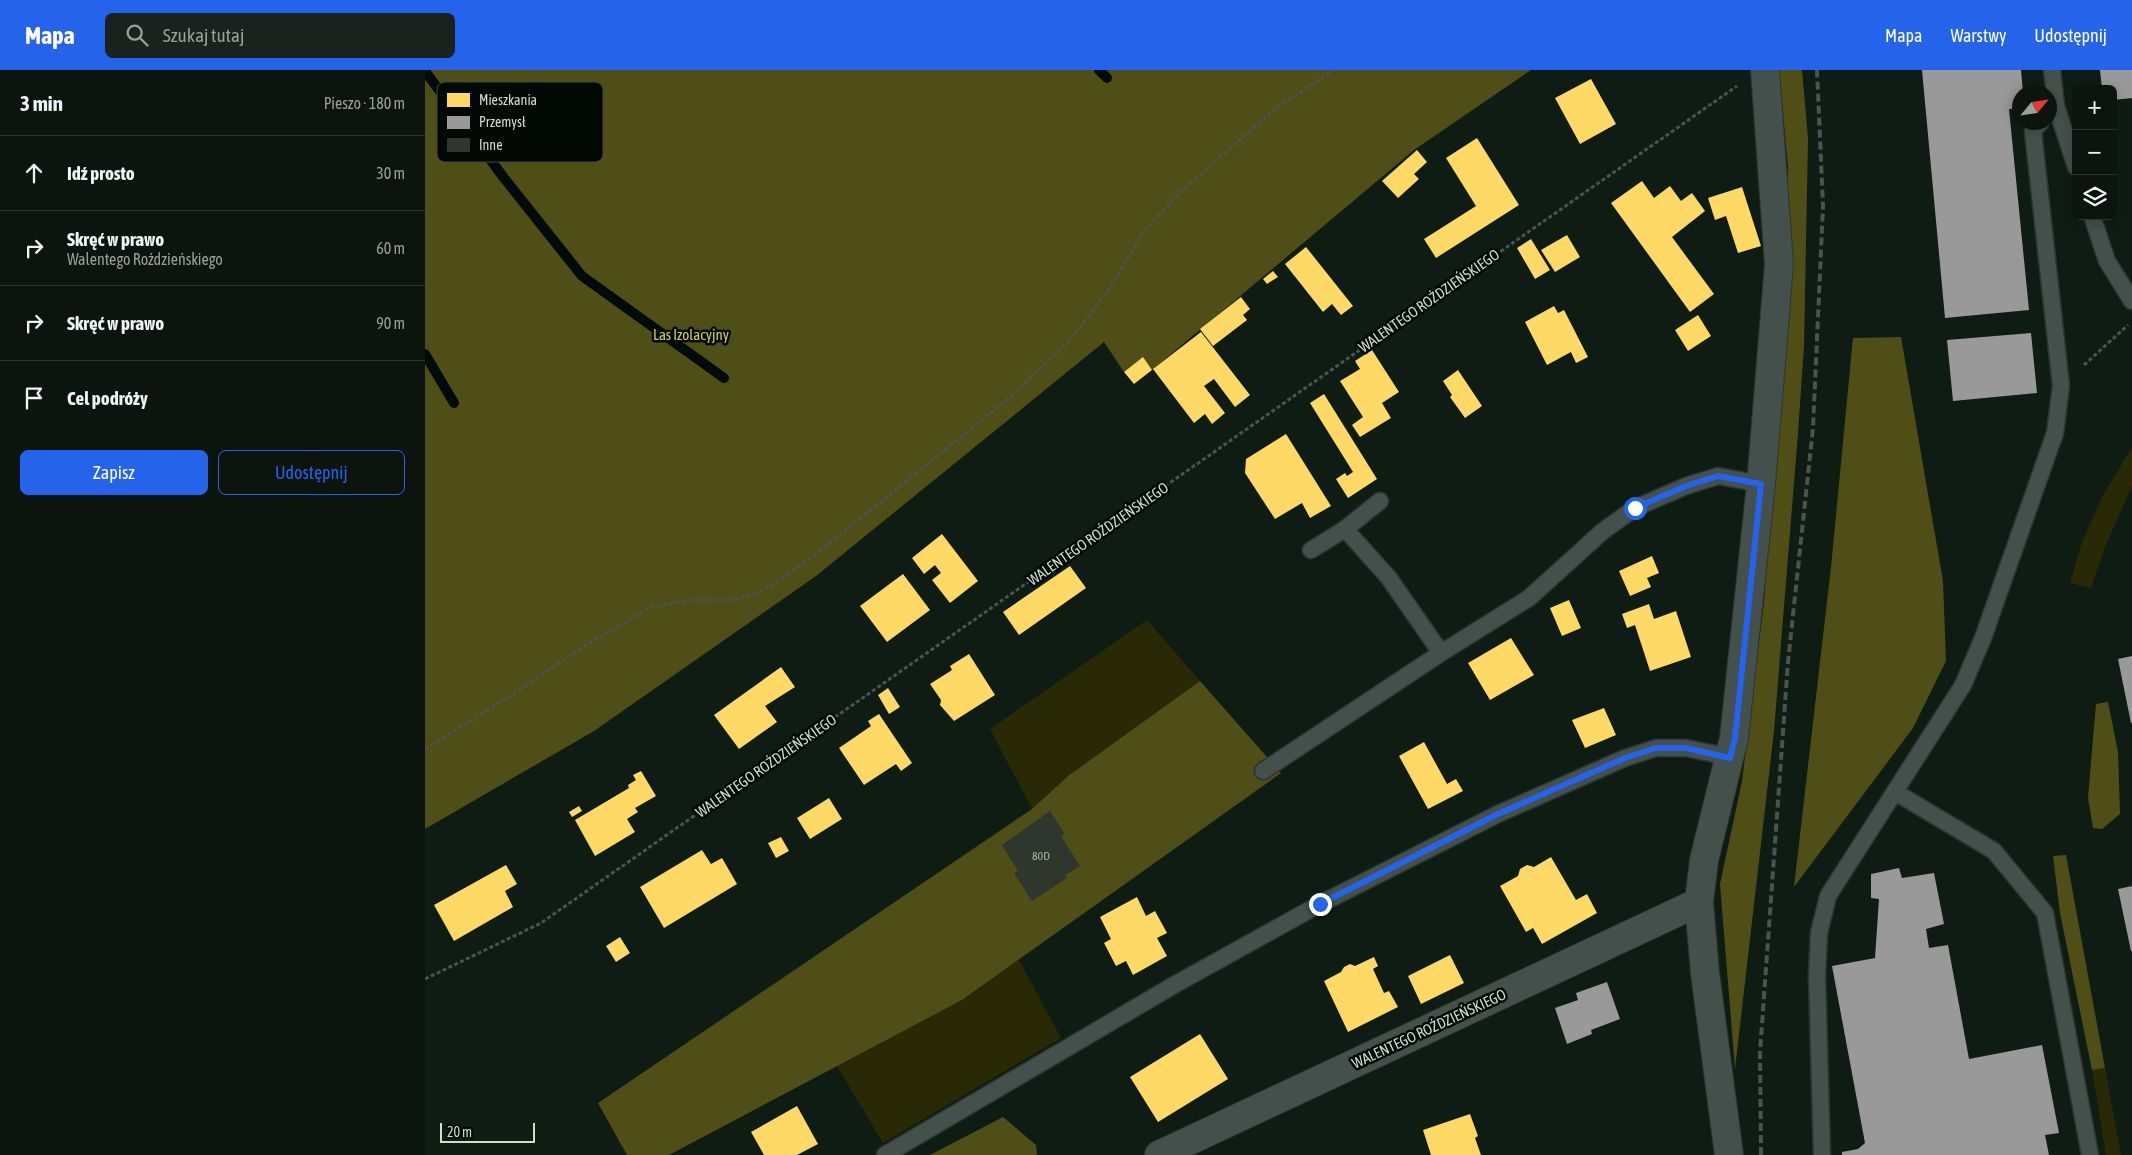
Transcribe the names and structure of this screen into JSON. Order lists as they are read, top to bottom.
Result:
{
  "streets": {
    "street": ["WALENTEGO ROŹDZIEŃSKIEGO"]
  },
  "parks": ["Las Izolacyjny"],
  "house_numbers": ["80D"],
  "legend": ["Mieszkania", "Przemysł", "Inne"],
  "scale_bar": "20 m",
  "north": "top right",
  "page": {
    "header": "Mapa",
    "search": "Szukaj tutaj",
    "nav": ["Mapa", "Warstwy", "Udostępnij"],
    "heading": ["3 min", "Pieszo · 180 m"],
    "map_buttons": ["+", "−"],
    "list": [
      ["Idź prosto", "30 m"],
      ["Skręć w prawo", "Walentego Roździeńskiego", "60 m"],
      ["Skręć w prawo", "90 m"],
      "Cel podróży"
    ],
    "buttons": ["Zapisz", "Udostępnij"],
    "scale": "20 m"
  }
}
